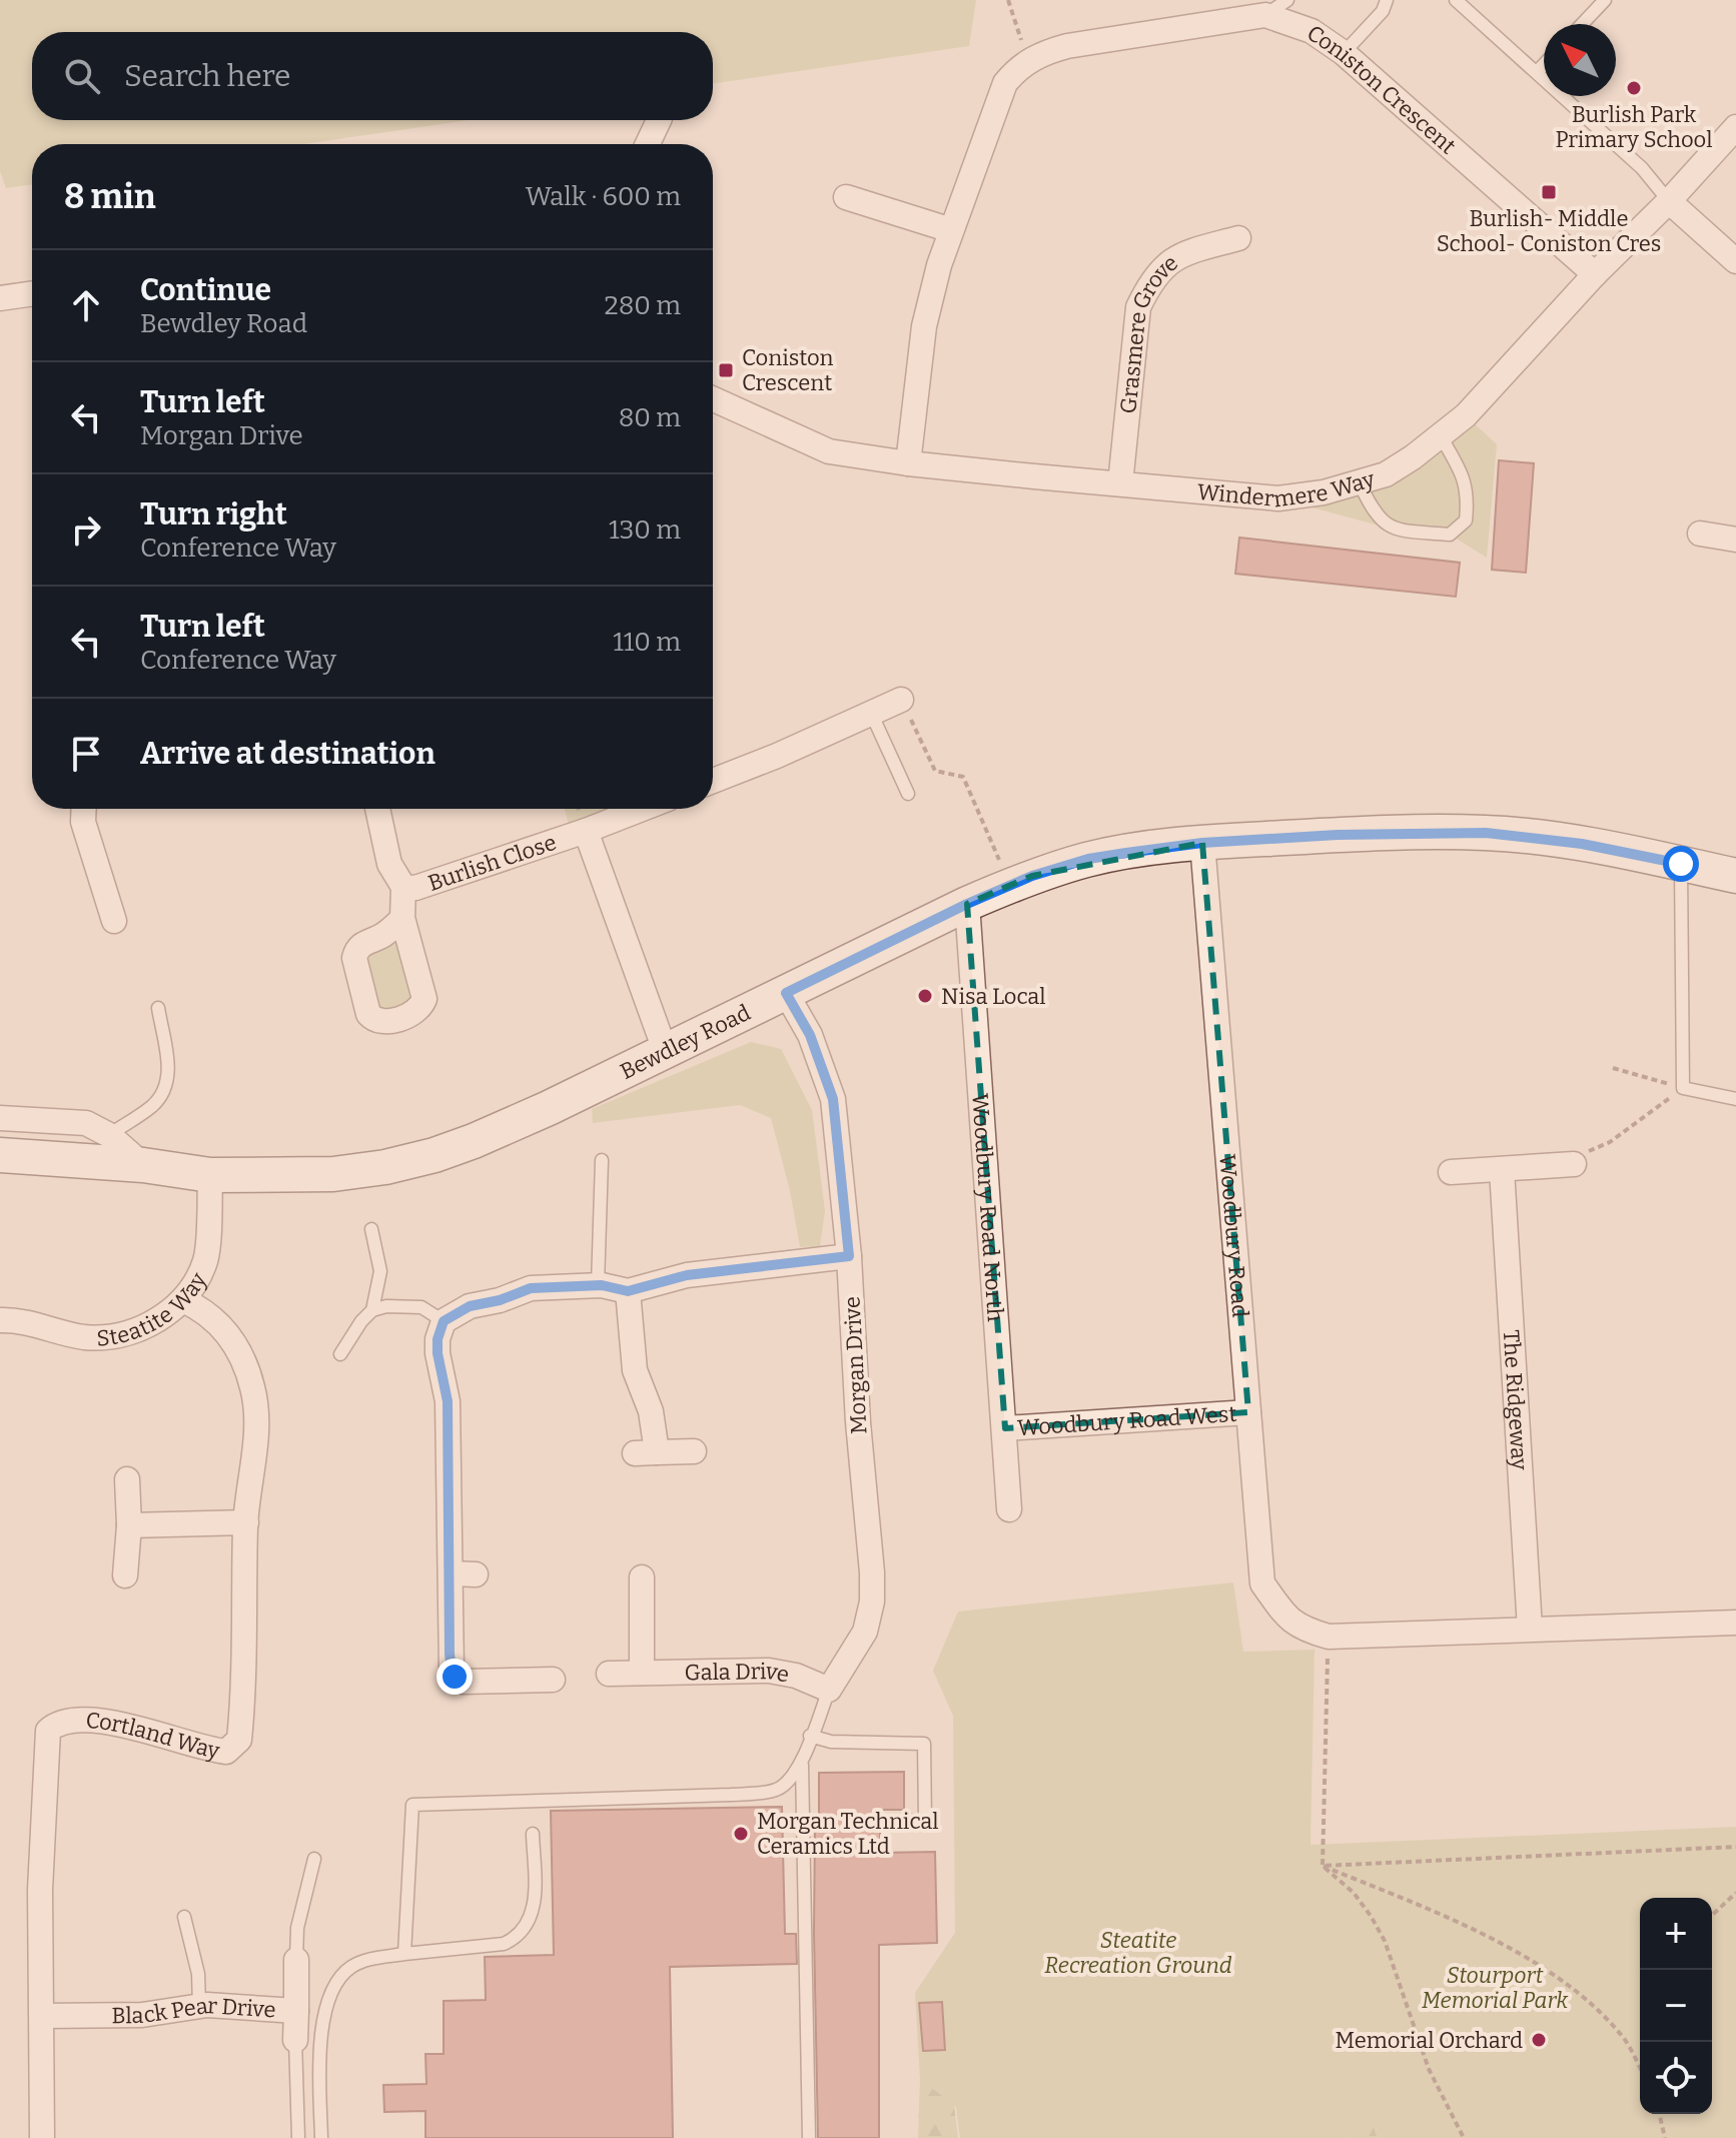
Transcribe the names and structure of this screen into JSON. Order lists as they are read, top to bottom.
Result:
{
  "streets": {
    "main road": ["Bewdley Road"],
    "street": [
      "Coniston Crescent",
      "Grasmere Grove",
      "Windermere Way",
      "Burlish Close",
      "Woodbury Road North",
      "Woodbury Road",
      "Steatite Way",
      "Morgan Drive",
      "The Ridgeway",
      "Woodbury Road West",
      "Gala Drive",
      "Cortland Way",
      "Black Pear Drive"
    ]
  },
  "crossings": [
    ["Coniston Crescent", "Windermere Way"],
    ["Grasmere Grove", "Windermere Way"],
    ["Bewdley Road", "Woodbury Road North"],
    ["Bewdley Road", "Woodbury Road"],
    ["Bewdley Road", "Steatite Way"],
    ["Bewdley Road", "Morgan Drive"],
    ["Woodbury Road North", "Woodbury Road West"],
    ["Woodbury Road", "Woodbury Road West"],
    ["Steatite Way", "Cortland Way"],
    ["Morgan Drive", "Gala Drive"],
    ["Cortland Way", "Black Pear Drive"]
  ],
  "parks": ["Steatite Recreation Ground", "Stourport Memorial Park"],
  "places": {
    "other": [
      "Burlish Park Primary School",
      "Nisa Local",
      "Morgan Technical Ceramics Ltd",
      "Memorial Orchard"
    ],
    "transit": ["Burlish- Middle School- Coniston Cres", "Coniston Crescent"]
  },
  "north": "top left",
  "page": {
    "search": "Search here",
    "heading": ["8 min", "Walk · 600 m"],
    "list": [
      ["Continue", "Bewdley Road", "280 m"],
      ["Turn left", "Morgan Drive", "80 m"],
      ["Turn right", "Conference Way", "130 m"],
      ["Turn left", "Conference Way", "110 m"],
      "Arrive at destination"
    ],
    "map_buttons": ["+", "−"]
  }
}
